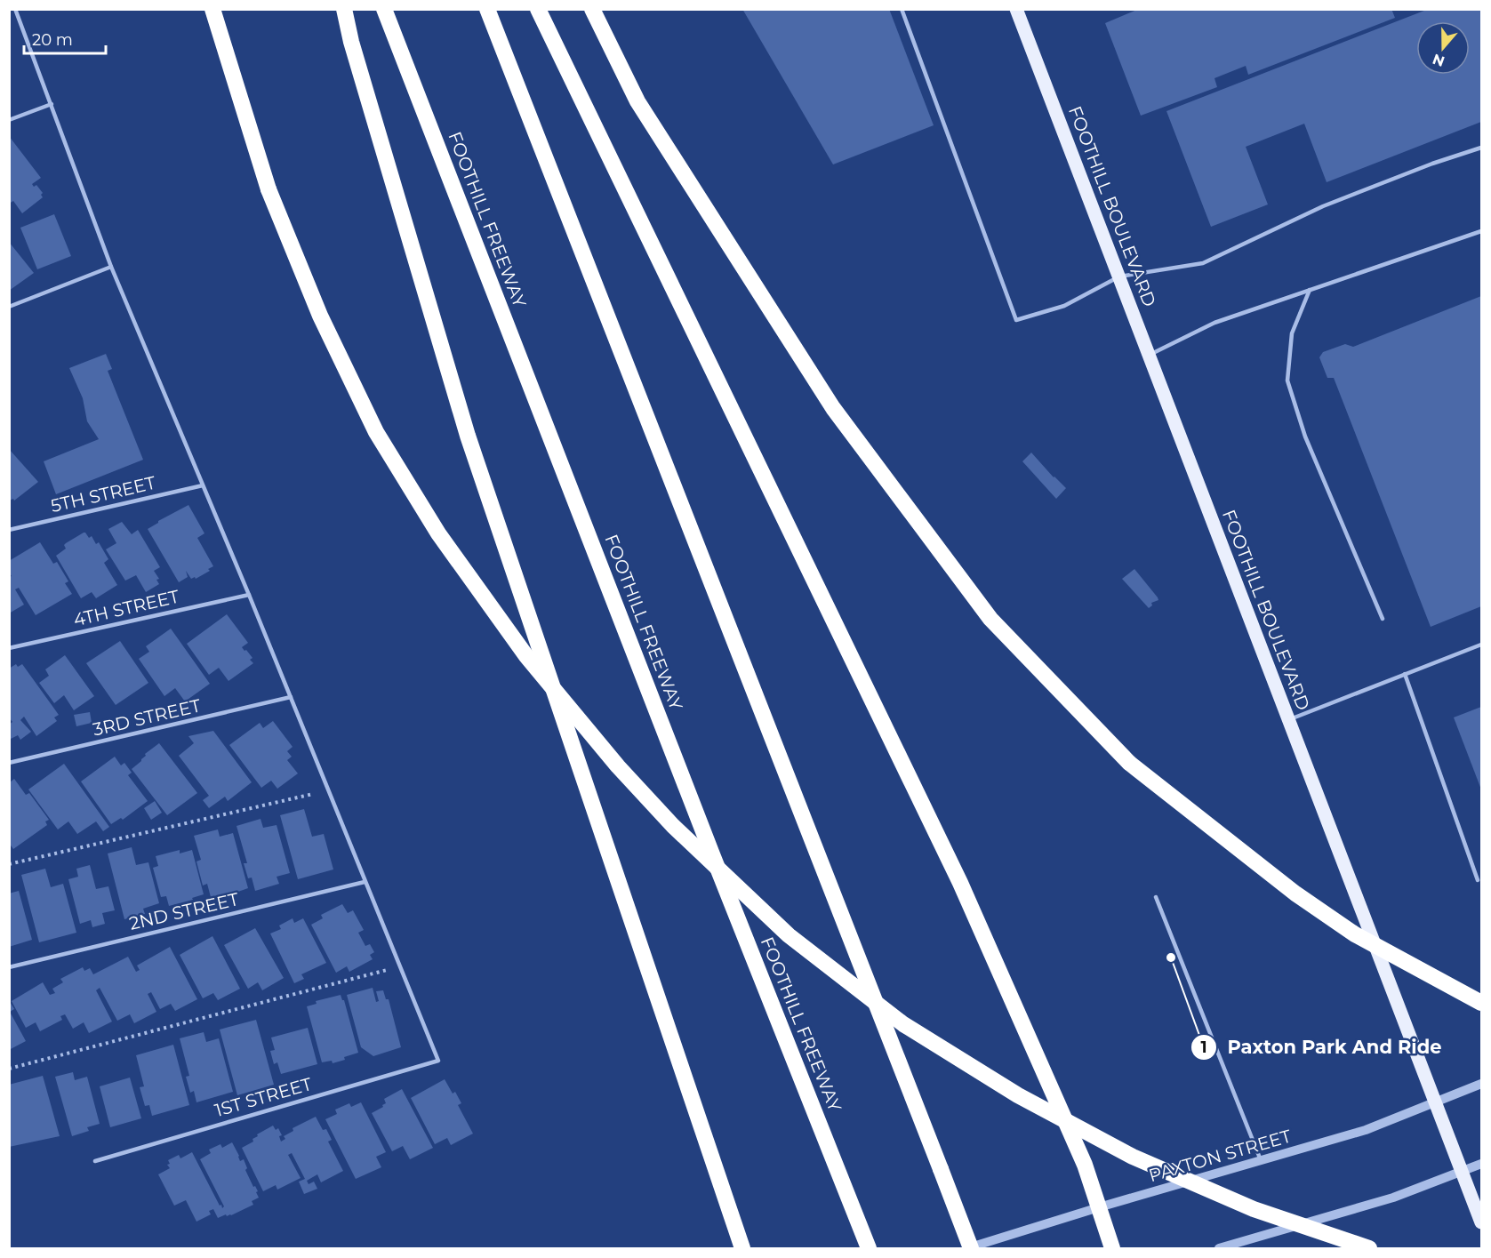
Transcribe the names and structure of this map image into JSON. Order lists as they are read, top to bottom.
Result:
{
  "streets": {
    "highway": ["FOOTHILL FREEWAY"],
    "main road": ["FOOTHILL BOULEVARD"],
    "street": ["PAXTON STREET"],
    "lane": [
      "5TH STREET",
      "4TH STREET",
      "3RD STREET",
      "2ND STREET",
      "1ST STREET"
    ]
  },
  "crossings": [
    ["FOOTHILL BOULEVARD", "PAXTON STREET"]
  ],
  "places": ["Paxton Park And Ride"],
  "scale_bar": "20 m",
  "north": "bottom"
}
